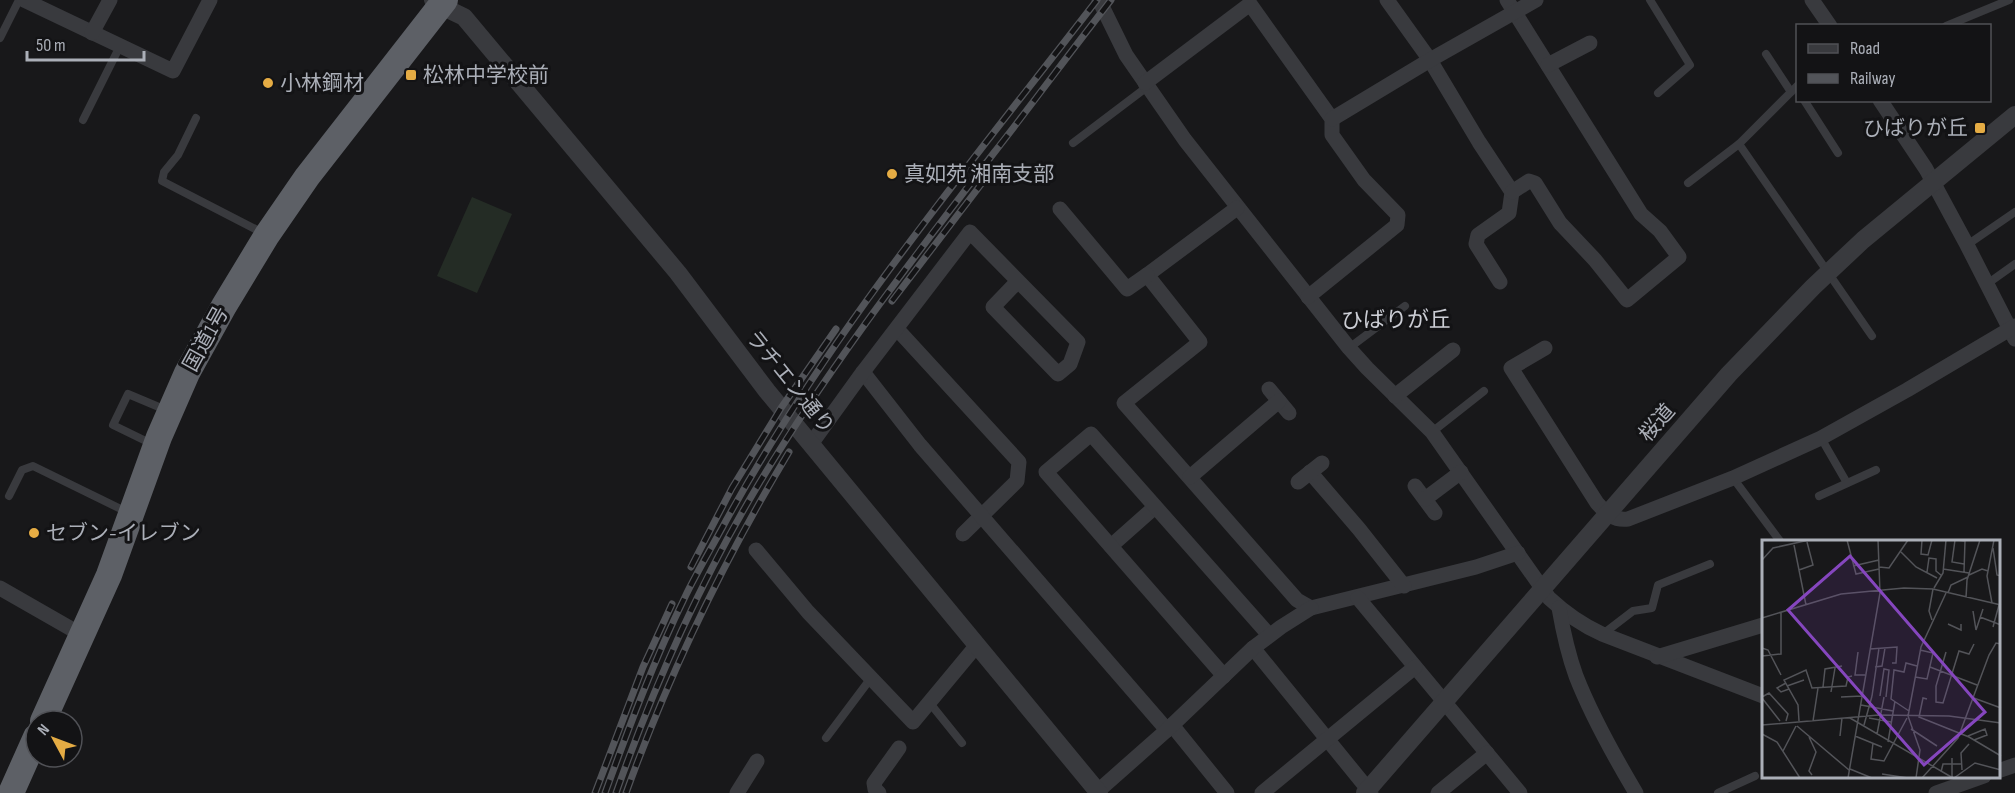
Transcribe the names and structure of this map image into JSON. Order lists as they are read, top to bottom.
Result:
{
  "streets": {
    "highway": ["国道1号"],
    "street": ["ラチエン通り", "桜道"]
  },
  "crossings": [
    ["国道1号", "ラチエン通り"]
  ],
  "districts": ["ひばりが丘"],
  "places": {
    "transit": ["松林中学校前", "ひばりが丘"],
    "other": ["小林鋼材", "真如苑 湘南支部", "セブン-イレブン"]
  },
  "legend": ["Road", "Railway"],
  "scale_bar": "50 m",
  "north": "top left"
}
